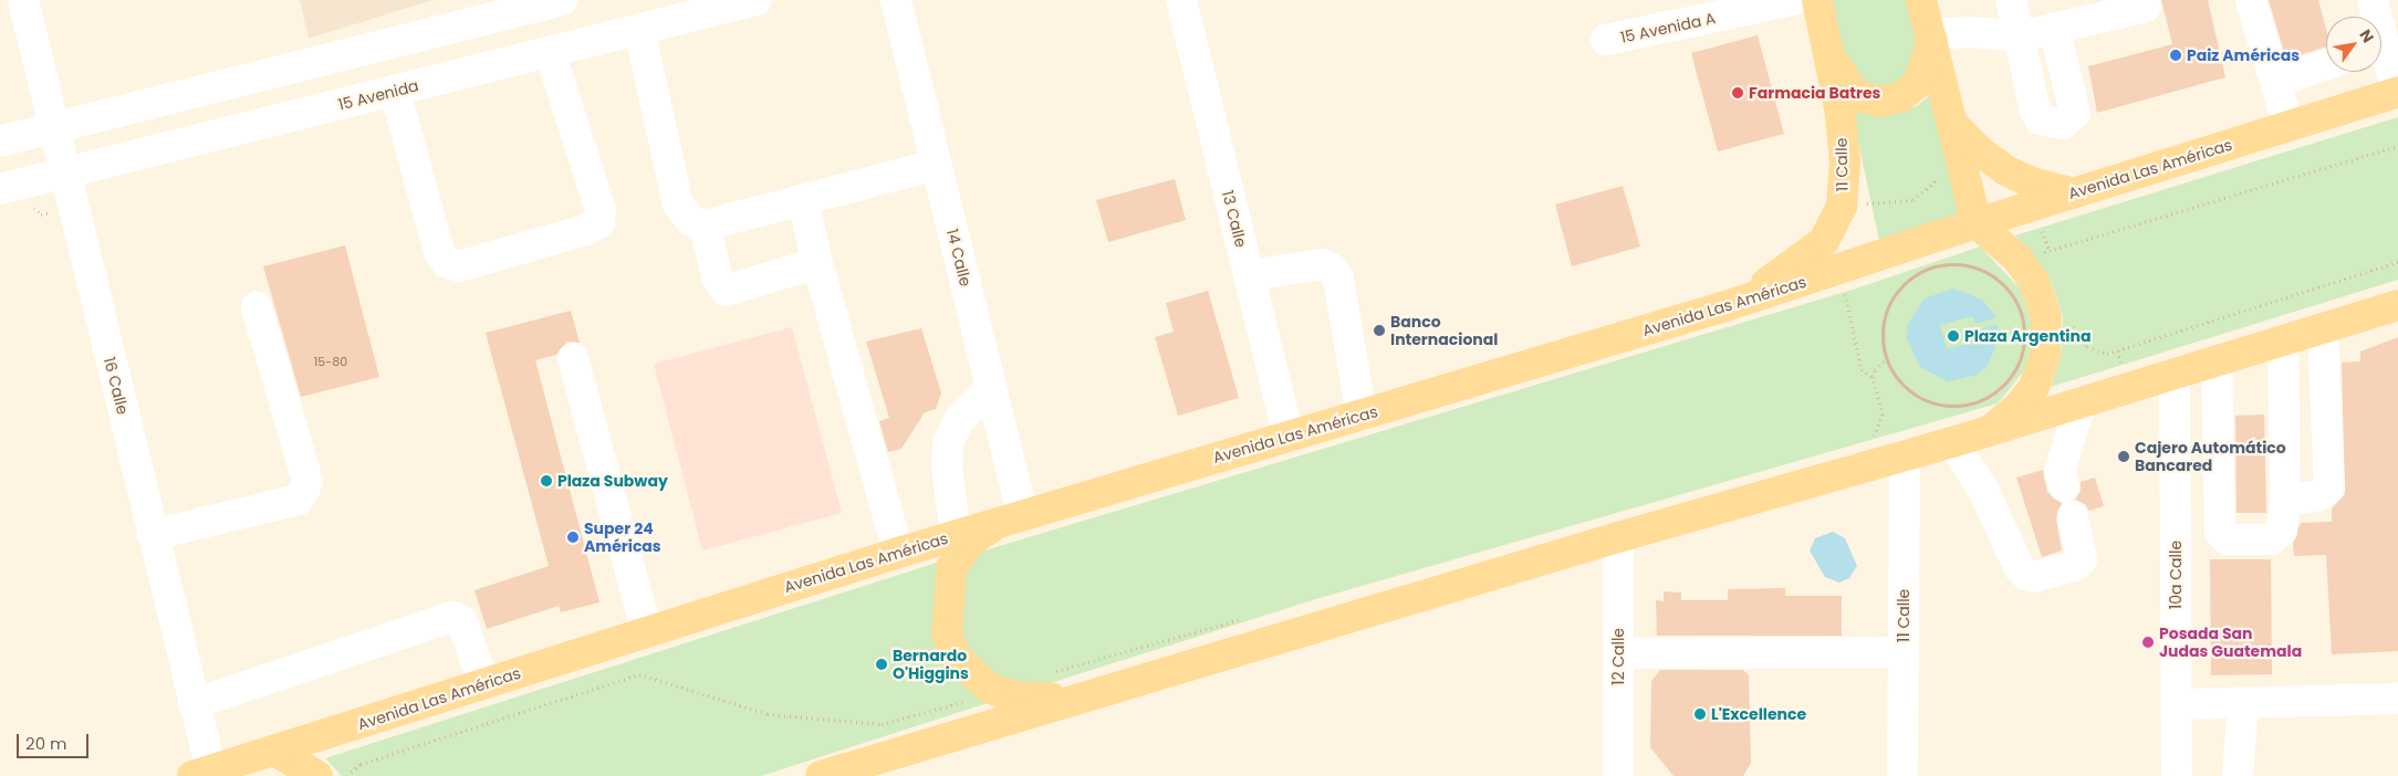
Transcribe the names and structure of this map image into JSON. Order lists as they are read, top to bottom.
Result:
{
  "streets": {
    "main road": ["11 Calle", "Avenida Las Américas"],
    "street": [
      "15 Avenida A",
      "15 Avenida",
      "13 Calle",
      "14 Calle",
      "16 Calle",
      "10a Calle",
      "12 Calle"
    ]
  },
  "crossings": [
    ["15 Avenida", "16 Calle"],
    ["11 Calle", "Avenida Las Américas"],
    ["Avenida Las Américas", "13 Calle"],
    ["Avenida Las Américas", "14 Calle"],
    ["Avenida Las Américas", "16 Calle"]
  ],
  "places": [
    "Paiz Américas",
    "Farmacia Batres",
    "Banco Internacional",
    "Plaza Argentina",
    "Cajero Automático Bancared",
    "Plaza Subway",
    "Super 24 Américas",
    "Posada San Judas Guatemala",
    "Bernardo O'Higgins",
    "L'Excellence"
  ],
  "house_numbers": ["15-80"],
  "scale_bar": "20 m",
  "north": "top right"
}
